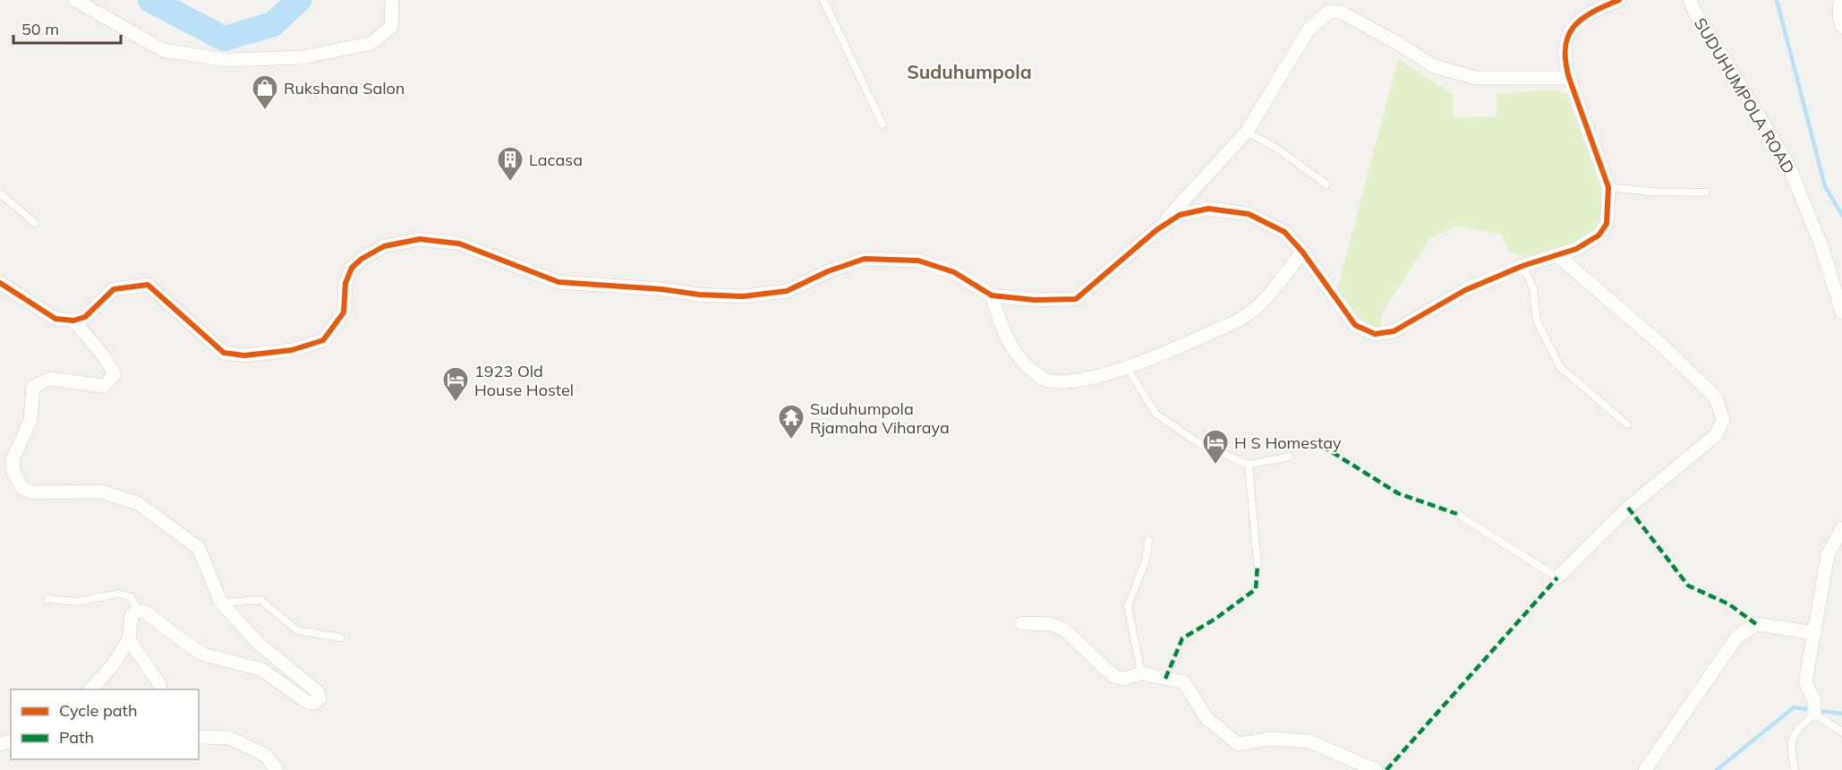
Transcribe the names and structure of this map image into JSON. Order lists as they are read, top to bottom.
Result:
{
  "streets": {
    "street": ["SUDUHUMPOLA ROAD"]
  },
  "districts": ["Suduhumpola"],
  "places": {
    "shop": ["Rukshana Salon"],
    "building": ["Lacasa"],
    "hotel": ["1923 Old House Hostel", "H S Homestay"],
    "temple": ["Suduhumpola Rjamaha Viharaya"]
  },
  "legend": ["Cycle path", "Path"],
  "scale_bar": "50 m"
}
